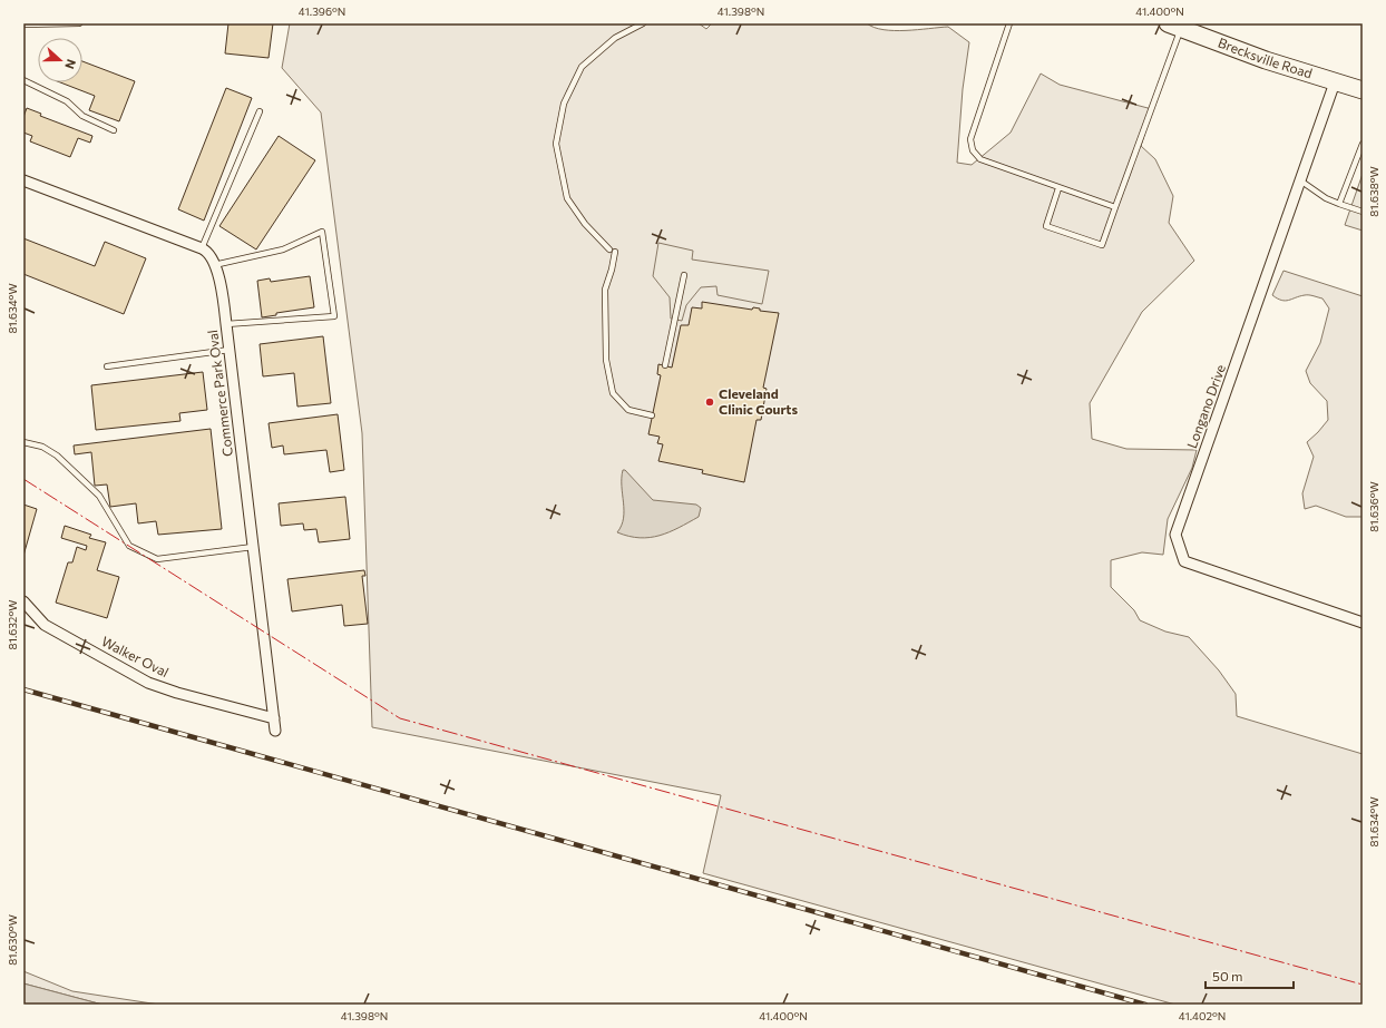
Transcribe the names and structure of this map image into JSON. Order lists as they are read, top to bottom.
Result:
{
  "streets": {
    "main road": ["Brecksville Road"],
    "street": ["Commerce Park Oval", "Longano Drive", "Walker Oval"]
  },
  "crossings": [
    ["Brecksville Road", "Longano Drive"],
    ["Commerce Park Oval", "Walker Oval"]
  ],
  "places": ["Cleveland Clinic Courts"],
  "scale_bar": "50 m",
  "north": "right",
  "coordinates": [
    "41.396°N",
    "41.398°N",
    "41.400°N",
    "81.638°W",
    "81.634°W",
    "81.636°W",
    "81.632°W",
    "81.630°W",
    "41.402°N"
  ]
}
